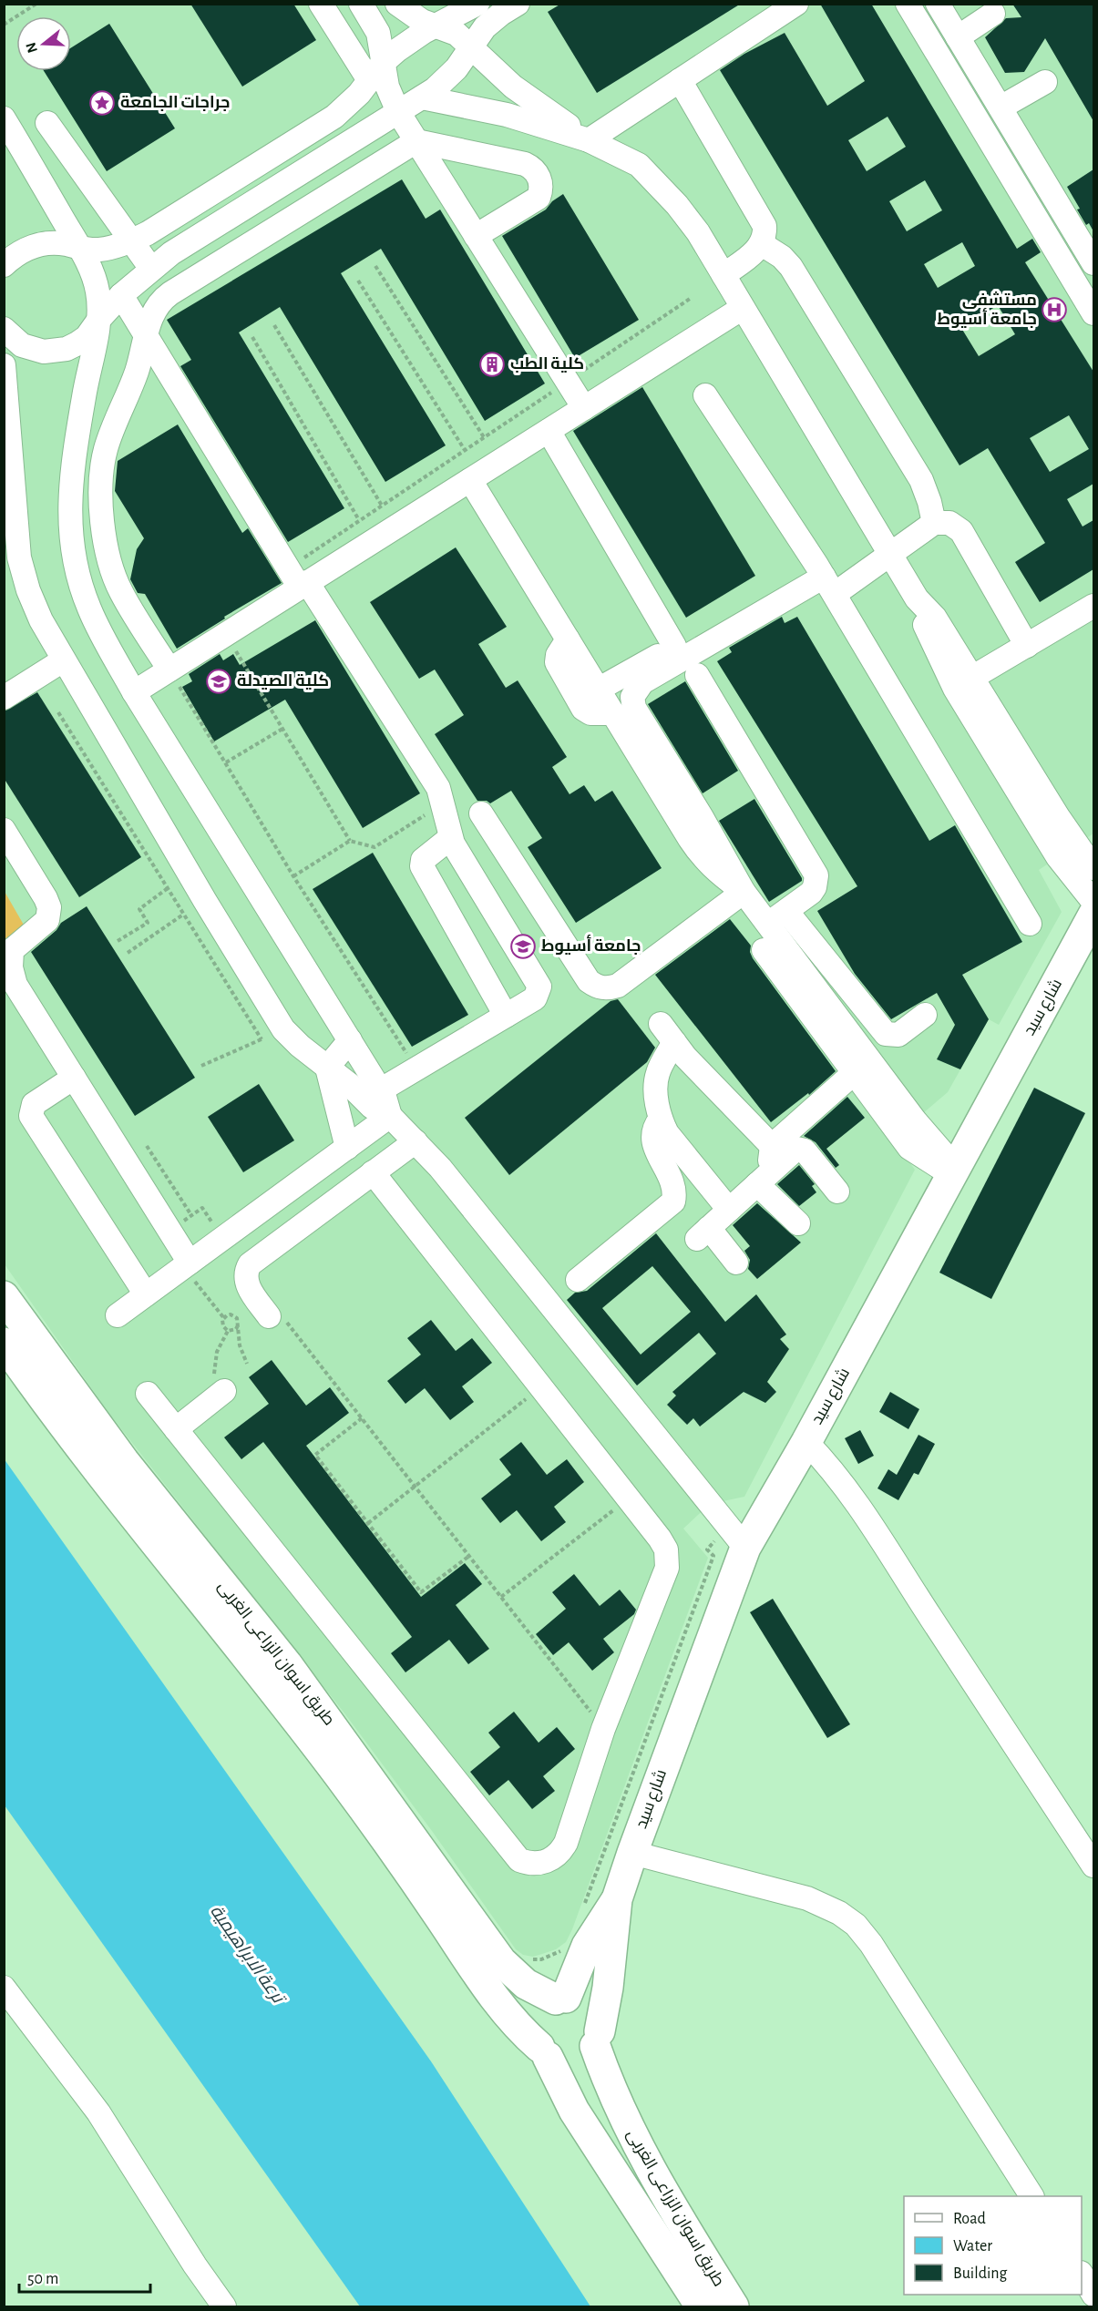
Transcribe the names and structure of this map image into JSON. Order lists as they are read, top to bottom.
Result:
{
  "streets": {
    "main road": ["شارع سيد", "طريق اسوان الزراعى الغربى"]
  },
  "crossings": [
    ["شارع سيد", "طريق اسوان الزراعى الغربى"]
  ],
  "water": ["ترعة الابراهيمية"],
  "places": {
    "place": ["جراجات الجامعة"],
    "hospital": ["مستشفی جامعة أسيوط"],
    "building": ["كلية الطب"],
    "school or university": ["كلية الصيدلة", "جامعة أسيوط"]
  },
  "legend": ["Road", "Water", "Building"],
  "scale_bar": "50 m",
  "north": "left"
}
